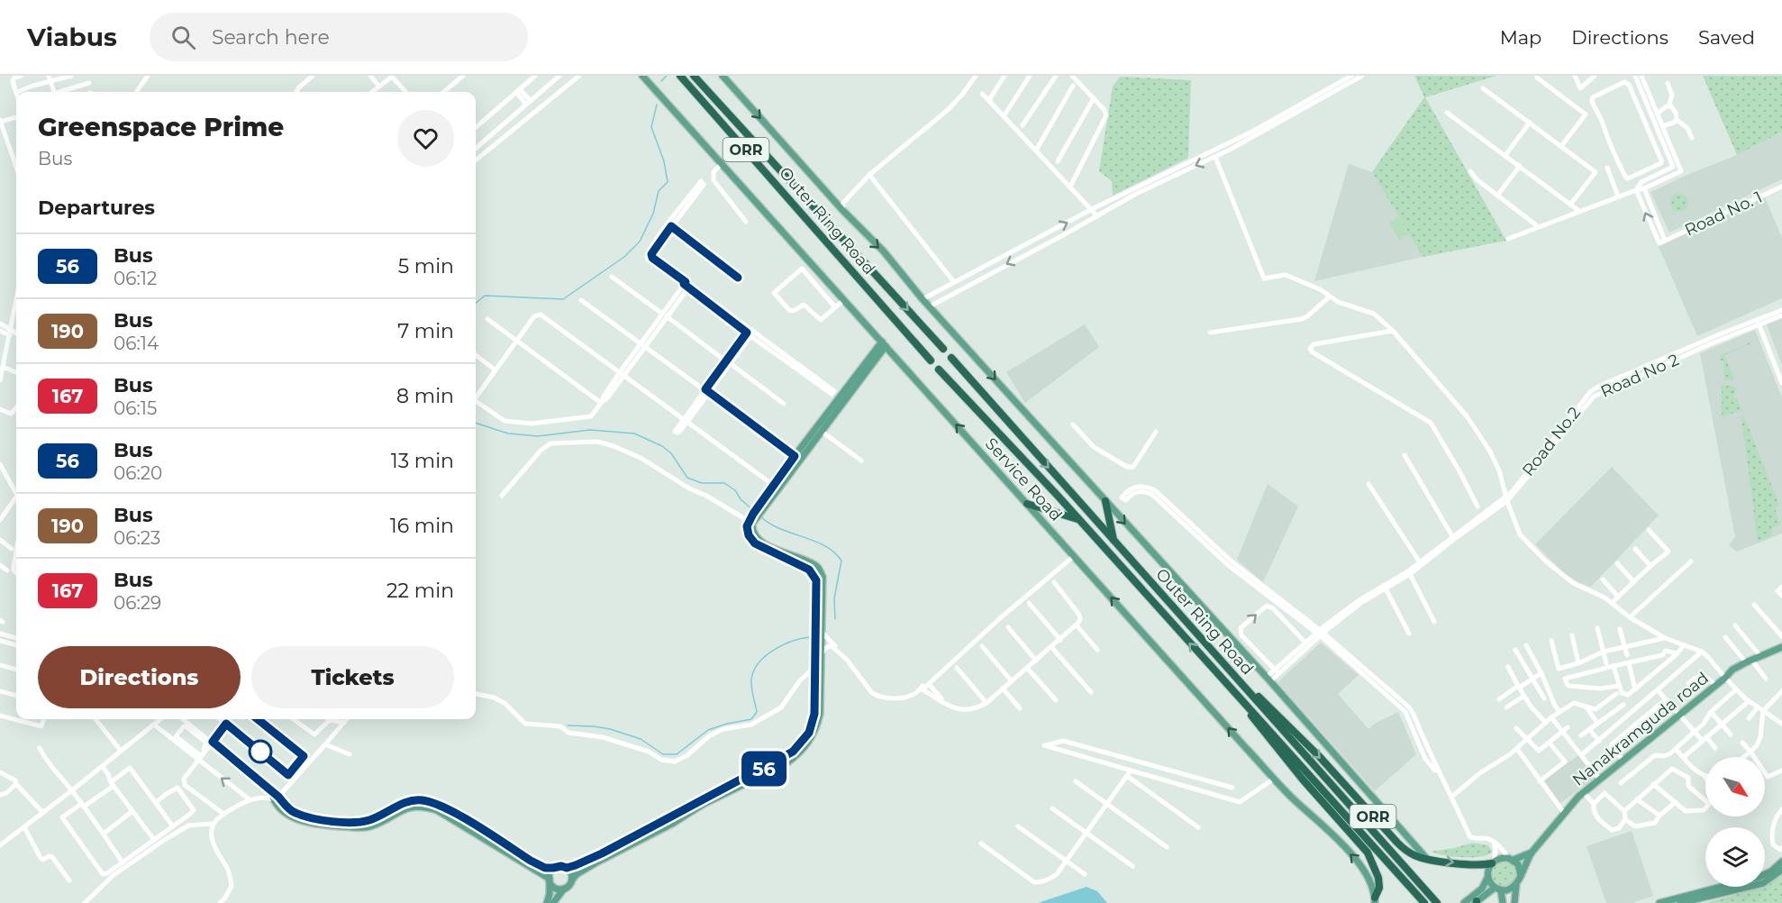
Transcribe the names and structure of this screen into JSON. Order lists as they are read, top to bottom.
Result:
{
  "streets": {
    "highway": ["ORR", "Outer Ring Road"],
    "main road": ["Service Road", "Nanakramguda road"],
    "street": ["Road No. 1", "Road No 2", "Road No.2"]
  },
  "crossings": [
    ["ORR", "Outer Ring Road"],
    ["ORR", "Service Road"],
    ["Road No 2", "Road No.2"]
  ],
  "one_way": ["Service Road"],
  "lines": ["bus line 56"],
  "north": "bottom right",
  "page": {
    "header": "Viabus",
    "search": "Search here",
    "nav": ["Map", "Directions", "Saved"],
    "on_map": "56",
    "heading": [
      ["Greenspace Prime", "Bus"],
      "Departures"
    ],
    "list": [
      {
        "mark": "56",
        "name": "Bus",
        "note": "06:12",
        "value": "5 min"
      },
      {
        "mark": "190",
        "name": "Bus",
        "note": "06:14",
        "value": "7 min"
      },
      {
        "mark": "167",
        "name": "Bus",
        "note": "06:15",
        "value": "8 min"
      },
      {
        "mark": "56",
        "name": "Bus",
        "note": "06:20",
        "value": "13 min"
      },
      {
        "mark": "190",
        "name": "Bus",
        "note": "06:23",
        "value": "16 min"
      },
      {
        "mark": "167",
        "name": "Bus",
        "note": "06:29",
        "value": "22 min"
      }
    ],
    "buttons": ["Directions", "Tickets"]
  }
}
